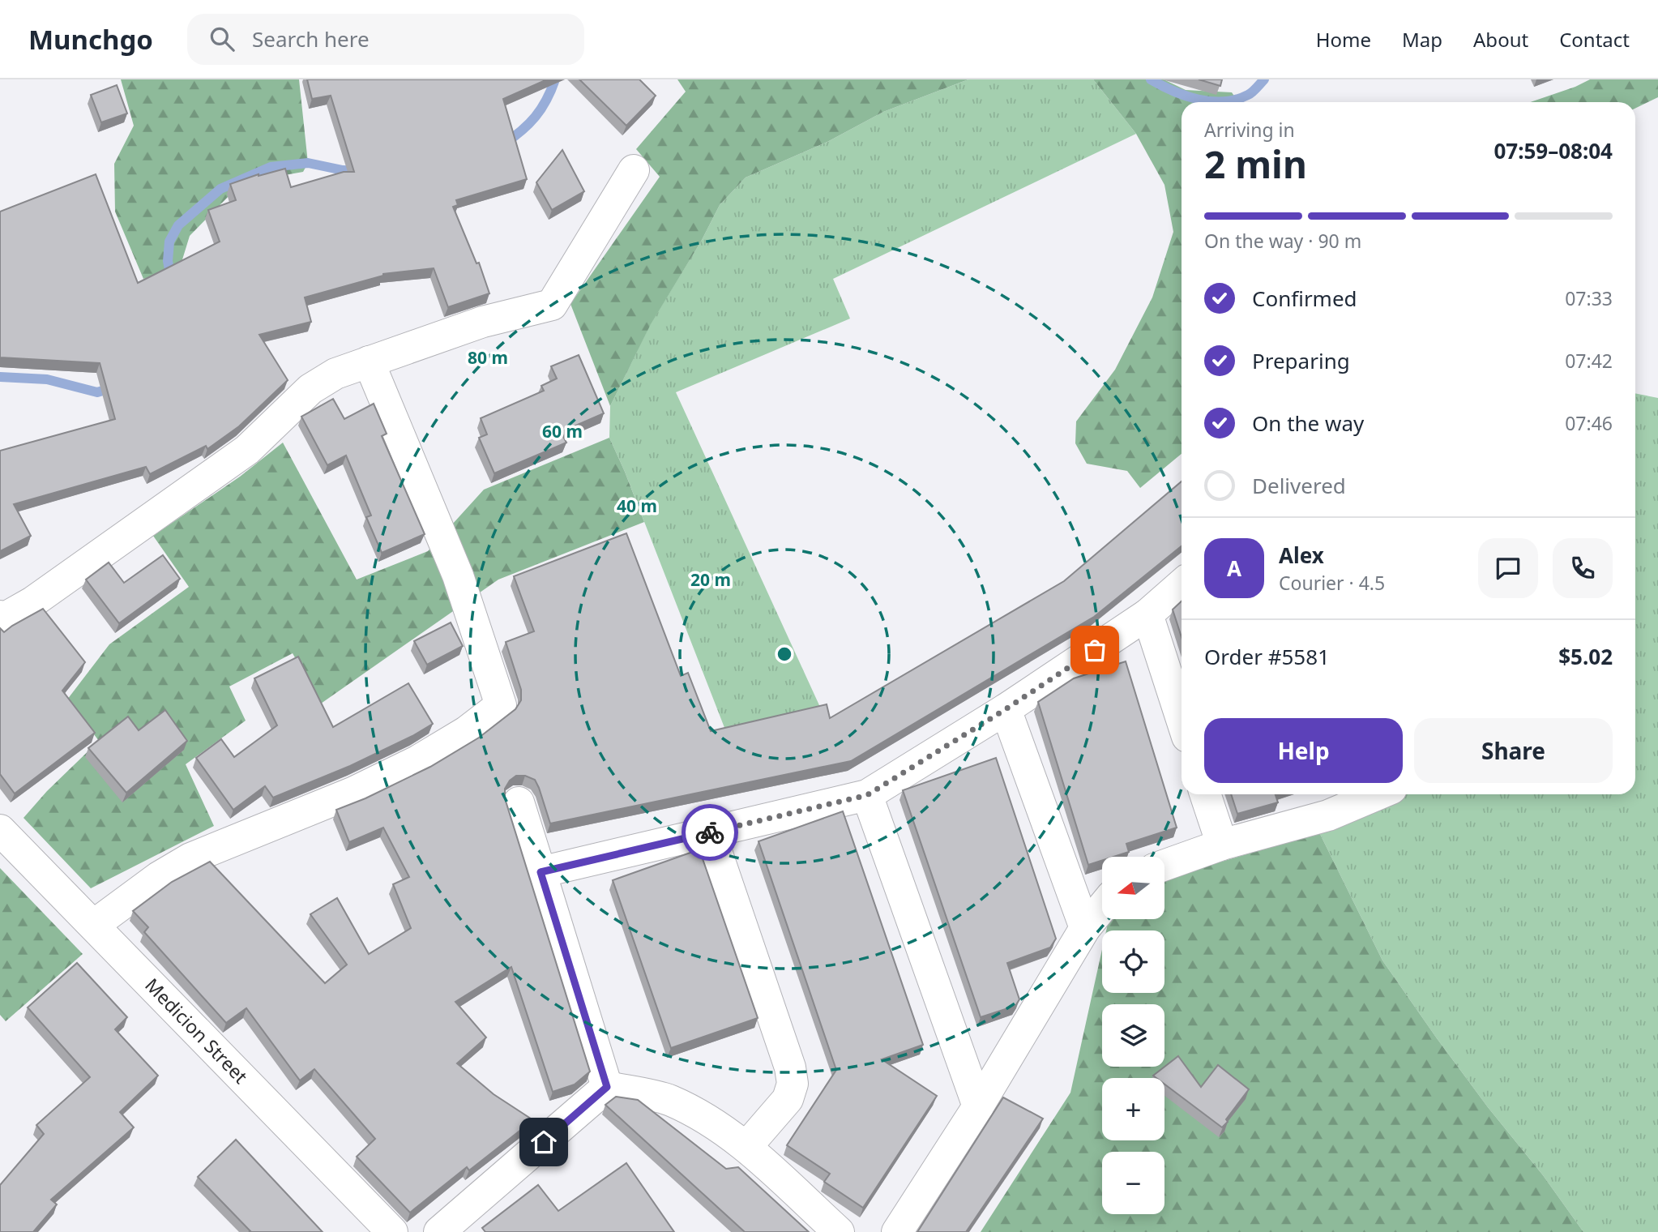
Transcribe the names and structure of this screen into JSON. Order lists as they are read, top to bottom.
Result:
{
  "streets": {
    "street": ["Medicion Street"]
  },
  "north": "left",
  "page": {
    "header": "Munchgo",
    "search": "Search here",
    "nav": [
      "Home",
      "Map",
      "About",
      "Contact"
    ],
    "heading": ["2 min", "Arriving in", "07:59–08:04"],
    "panel": [
      "Alex",
      "Courier · 4.5",
      "Order #5581",
      "$5.02"
    ],
    "bar": "On the way · 90 m",
    "list": [
      ["Confirmed", "07:33"],
      ["Preparing", "07:42"],
      ["On the way", "07:46"],
      "Delivered"
    ],
    "round": "A",
    "buttons": ["Help", "Share"],
    "map_buttons": ["+", "−"]
  },
  "rings": [
    "80 m",
    "60 m",
    "40 m",
    "20 m"
  ]
}
